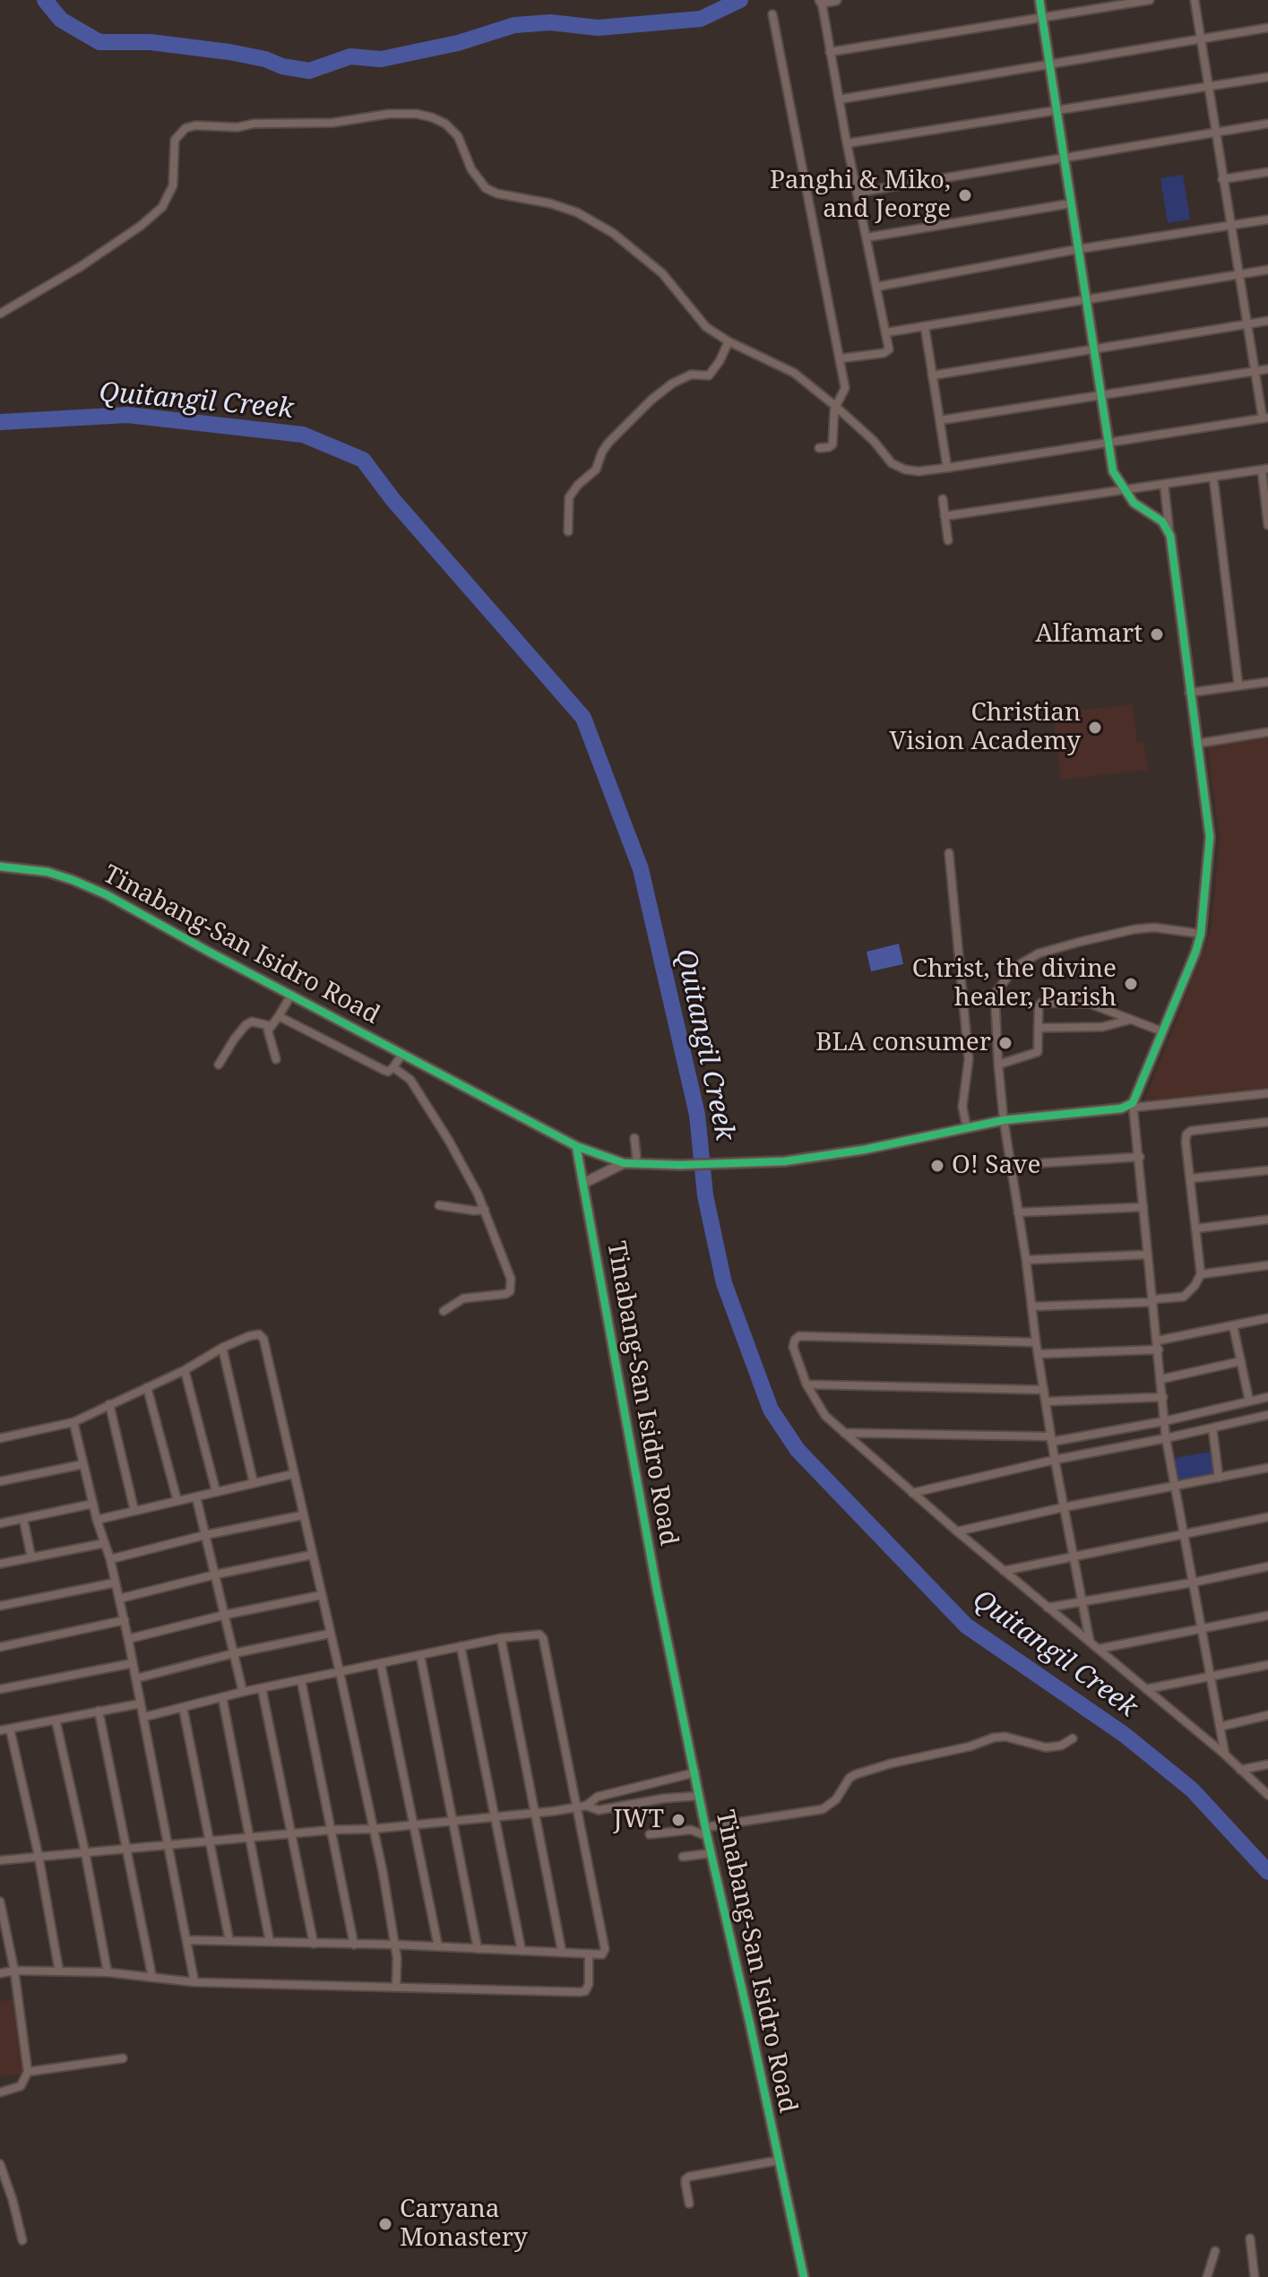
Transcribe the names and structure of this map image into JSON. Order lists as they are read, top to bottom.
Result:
{
  "streets": {
    "street": ["Tinabang-San Isidro Road"]
  },
  "water": ["Quitangil Creek"],
  "places": [
    "Panghi & Miko, and Jeorge",
    "Alfamart",
    "Christian Vision Academy",
    "Christ, the divine healer, Parish",
    "BLA consumer",
    "O! Save",
    "JWT",
    "Caryana Monastery"
  ]
}
